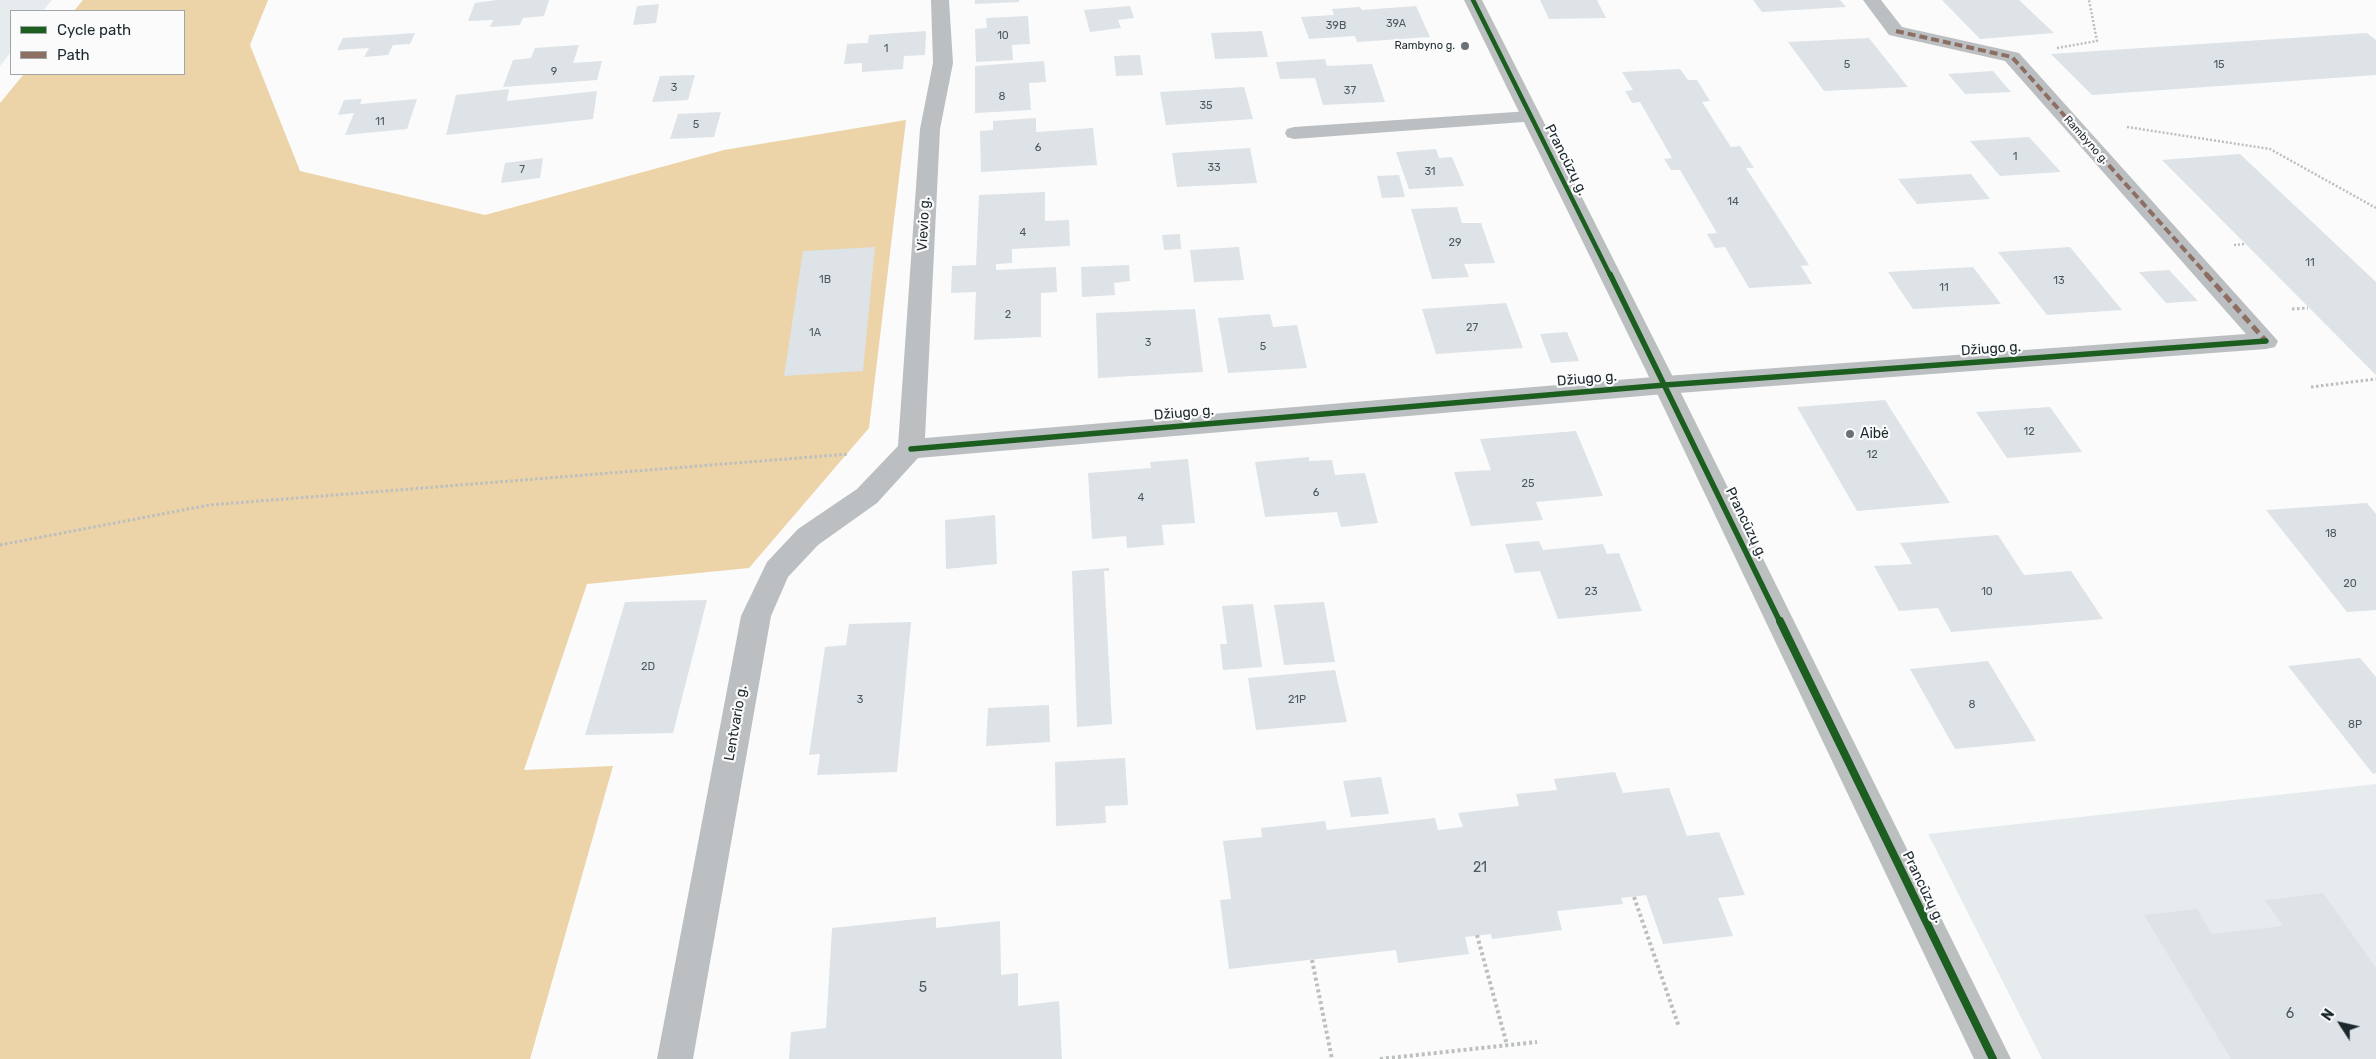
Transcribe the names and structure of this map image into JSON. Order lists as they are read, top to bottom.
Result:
{
  "streets": {
    "street": [
      "Rambyno g.",
      "Prancūzų g.",
      "Vievio g.",
      "Džiugo g.",
      "Lentvario g."
    ]
  },
  "crossings": [
    ["Rambyno g.", "Džiugo g."],
    ["Prancūzų g.", "Džiugo g."],
    ["Vievio g.", "Džiugo g."],
    ["Vievio g.", "Lentvario g."],
    ["Džiugo g.", "Lentvario g."]
  ],
  "places": ["Rambyno g.", "Aibė"],
  "house_numbers": [
    "39A",
    "39B",
    "10",
    "1",
    "5",
    "15",
    "9",
    "3",
    "37",
    "8",
    "35",
    "11",
    "5",
    "6",
    "1",
    "33",
    "7",
    "31",
    "14",
    "4",
    "29",
    "11",
    "1B",
    "13",
    "11",
    "2",
    "27",
    "1A",
    "3",
    "5",
    "12",
    "12",
    "25",
    "6",
    "4",
    "18",
    "20",
    "23",
    "10",
    "2D",
    "3",
    "21P",
    "8",
    "8P",
    "21",
    "5",
    "6"
  ],
  "legend": ["Cycle path", "Path"],
  "north": "top left"
}
